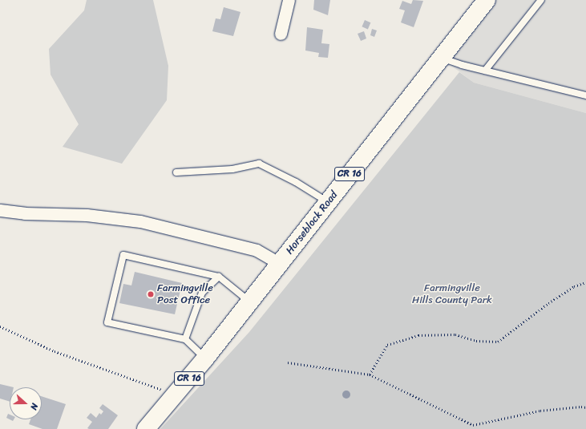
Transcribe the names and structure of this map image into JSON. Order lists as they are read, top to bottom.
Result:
{
  "streets": {
    "main road": ["CR 16", "Horseblock Road"]
  },
  "parks": ["Farmingville Hills County Park"],
  "places": ["Farmingville Post Office"],
  "north": "right"
}
